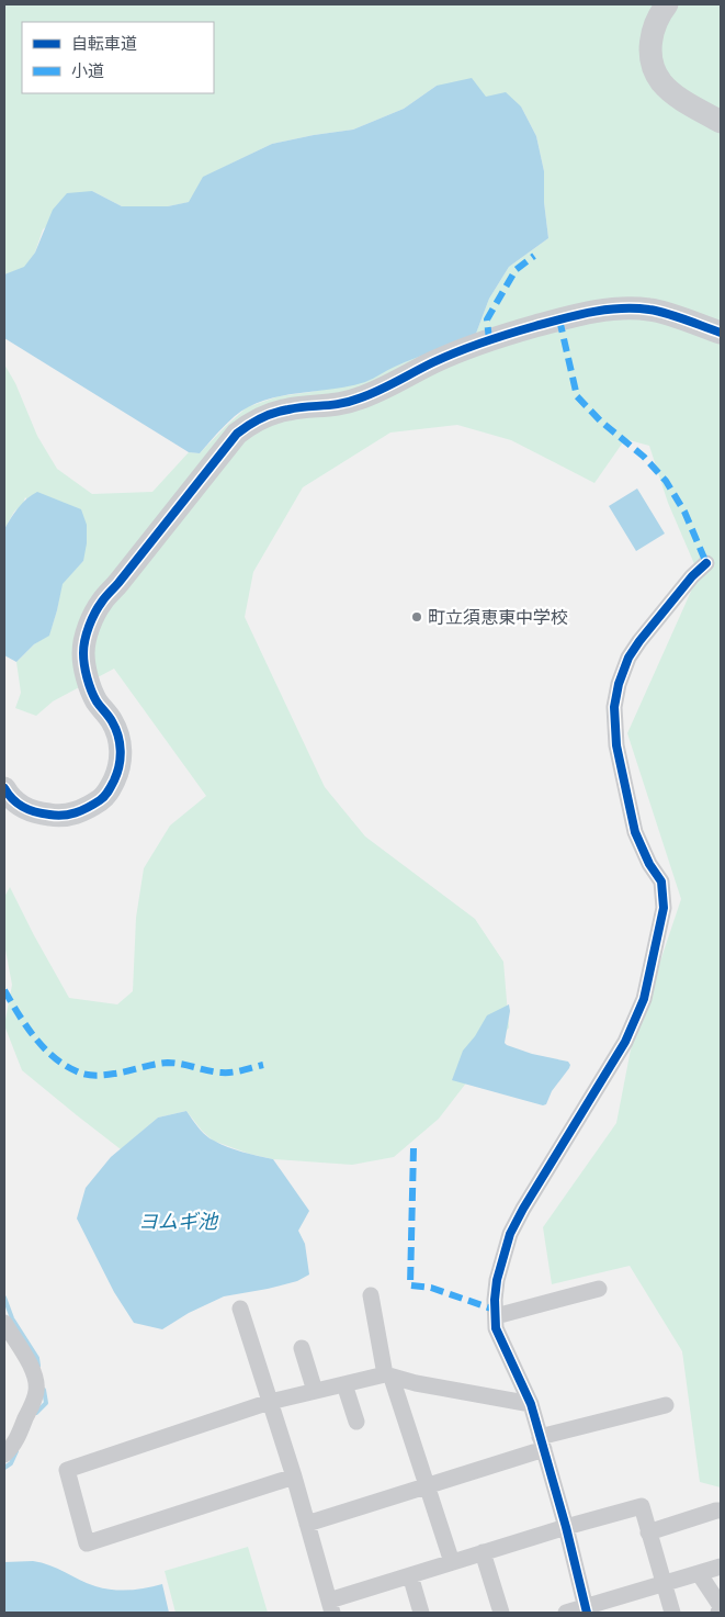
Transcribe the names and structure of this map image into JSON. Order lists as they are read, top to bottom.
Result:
{
  "water": ["ヨムギ池"],
  "places": ["町立須恵東中学校"],
  "legend": ["自転車道", "小道"]
}
